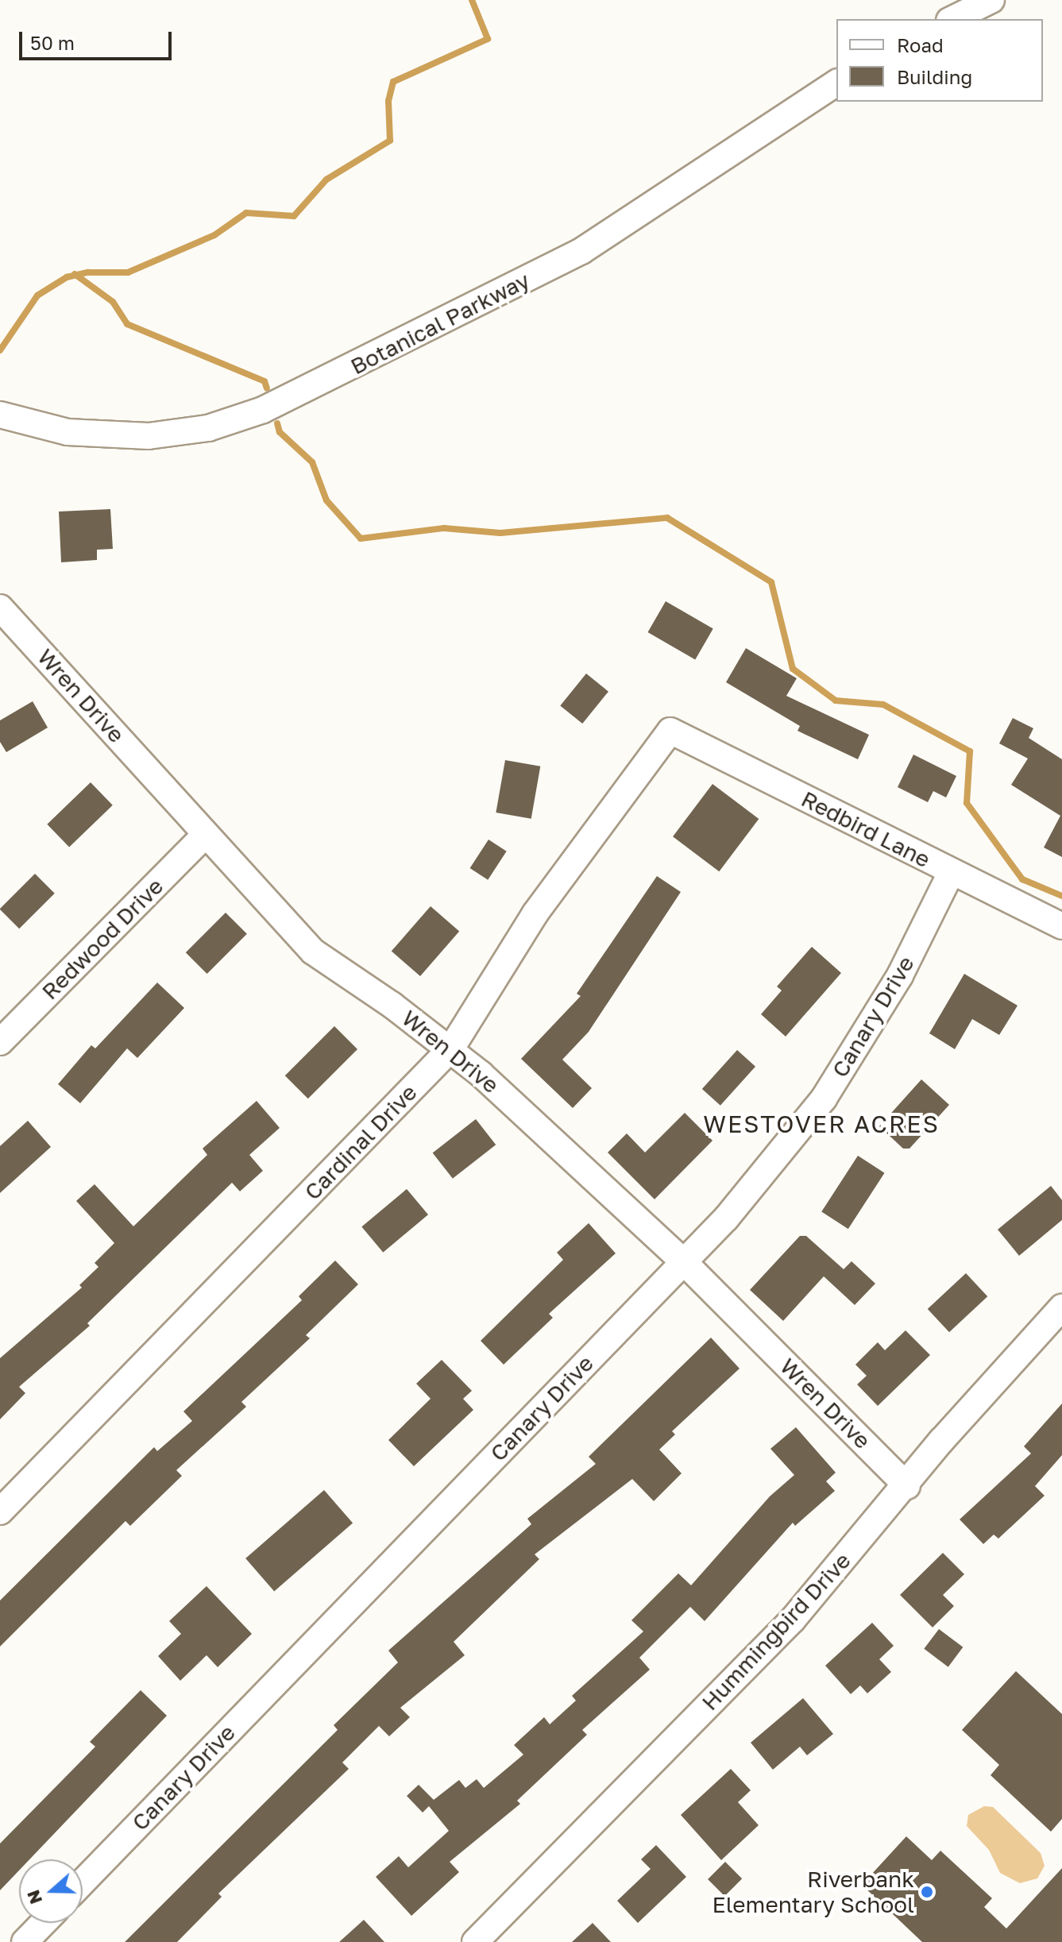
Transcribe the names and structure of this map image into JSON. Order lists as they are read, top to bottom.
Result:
{
  "streets": {
    "street": [
      "Botanical Parkway",
      "Wren Drive",
      "Redbird Lane",
      "Redwood Drive",
      "Canary Drive",
      "Cardinal Drive",
      "Hummingbird Drive"
    ]
  },
  "crossings": [
    ["Wren Drive", "Redwood Drive"],
    ["Wren Drive", "Canary Drive"],
    ["Wren Drive", "Cardinal Drive"],
    ["Wren Drive", "Hummingbird Drive"],
    ["Redbird Lane", "Canary Drive"],
    ["Redbird Lane", "Cardinal Drive"]
  ],
  "districts": ["WESTOVER ACRES"],
  "places": ["Riverbank Elementary School"],
  "legend": ["Road", "Building"],
  "scale_bar": "50 m",
  "north": "left"
}
